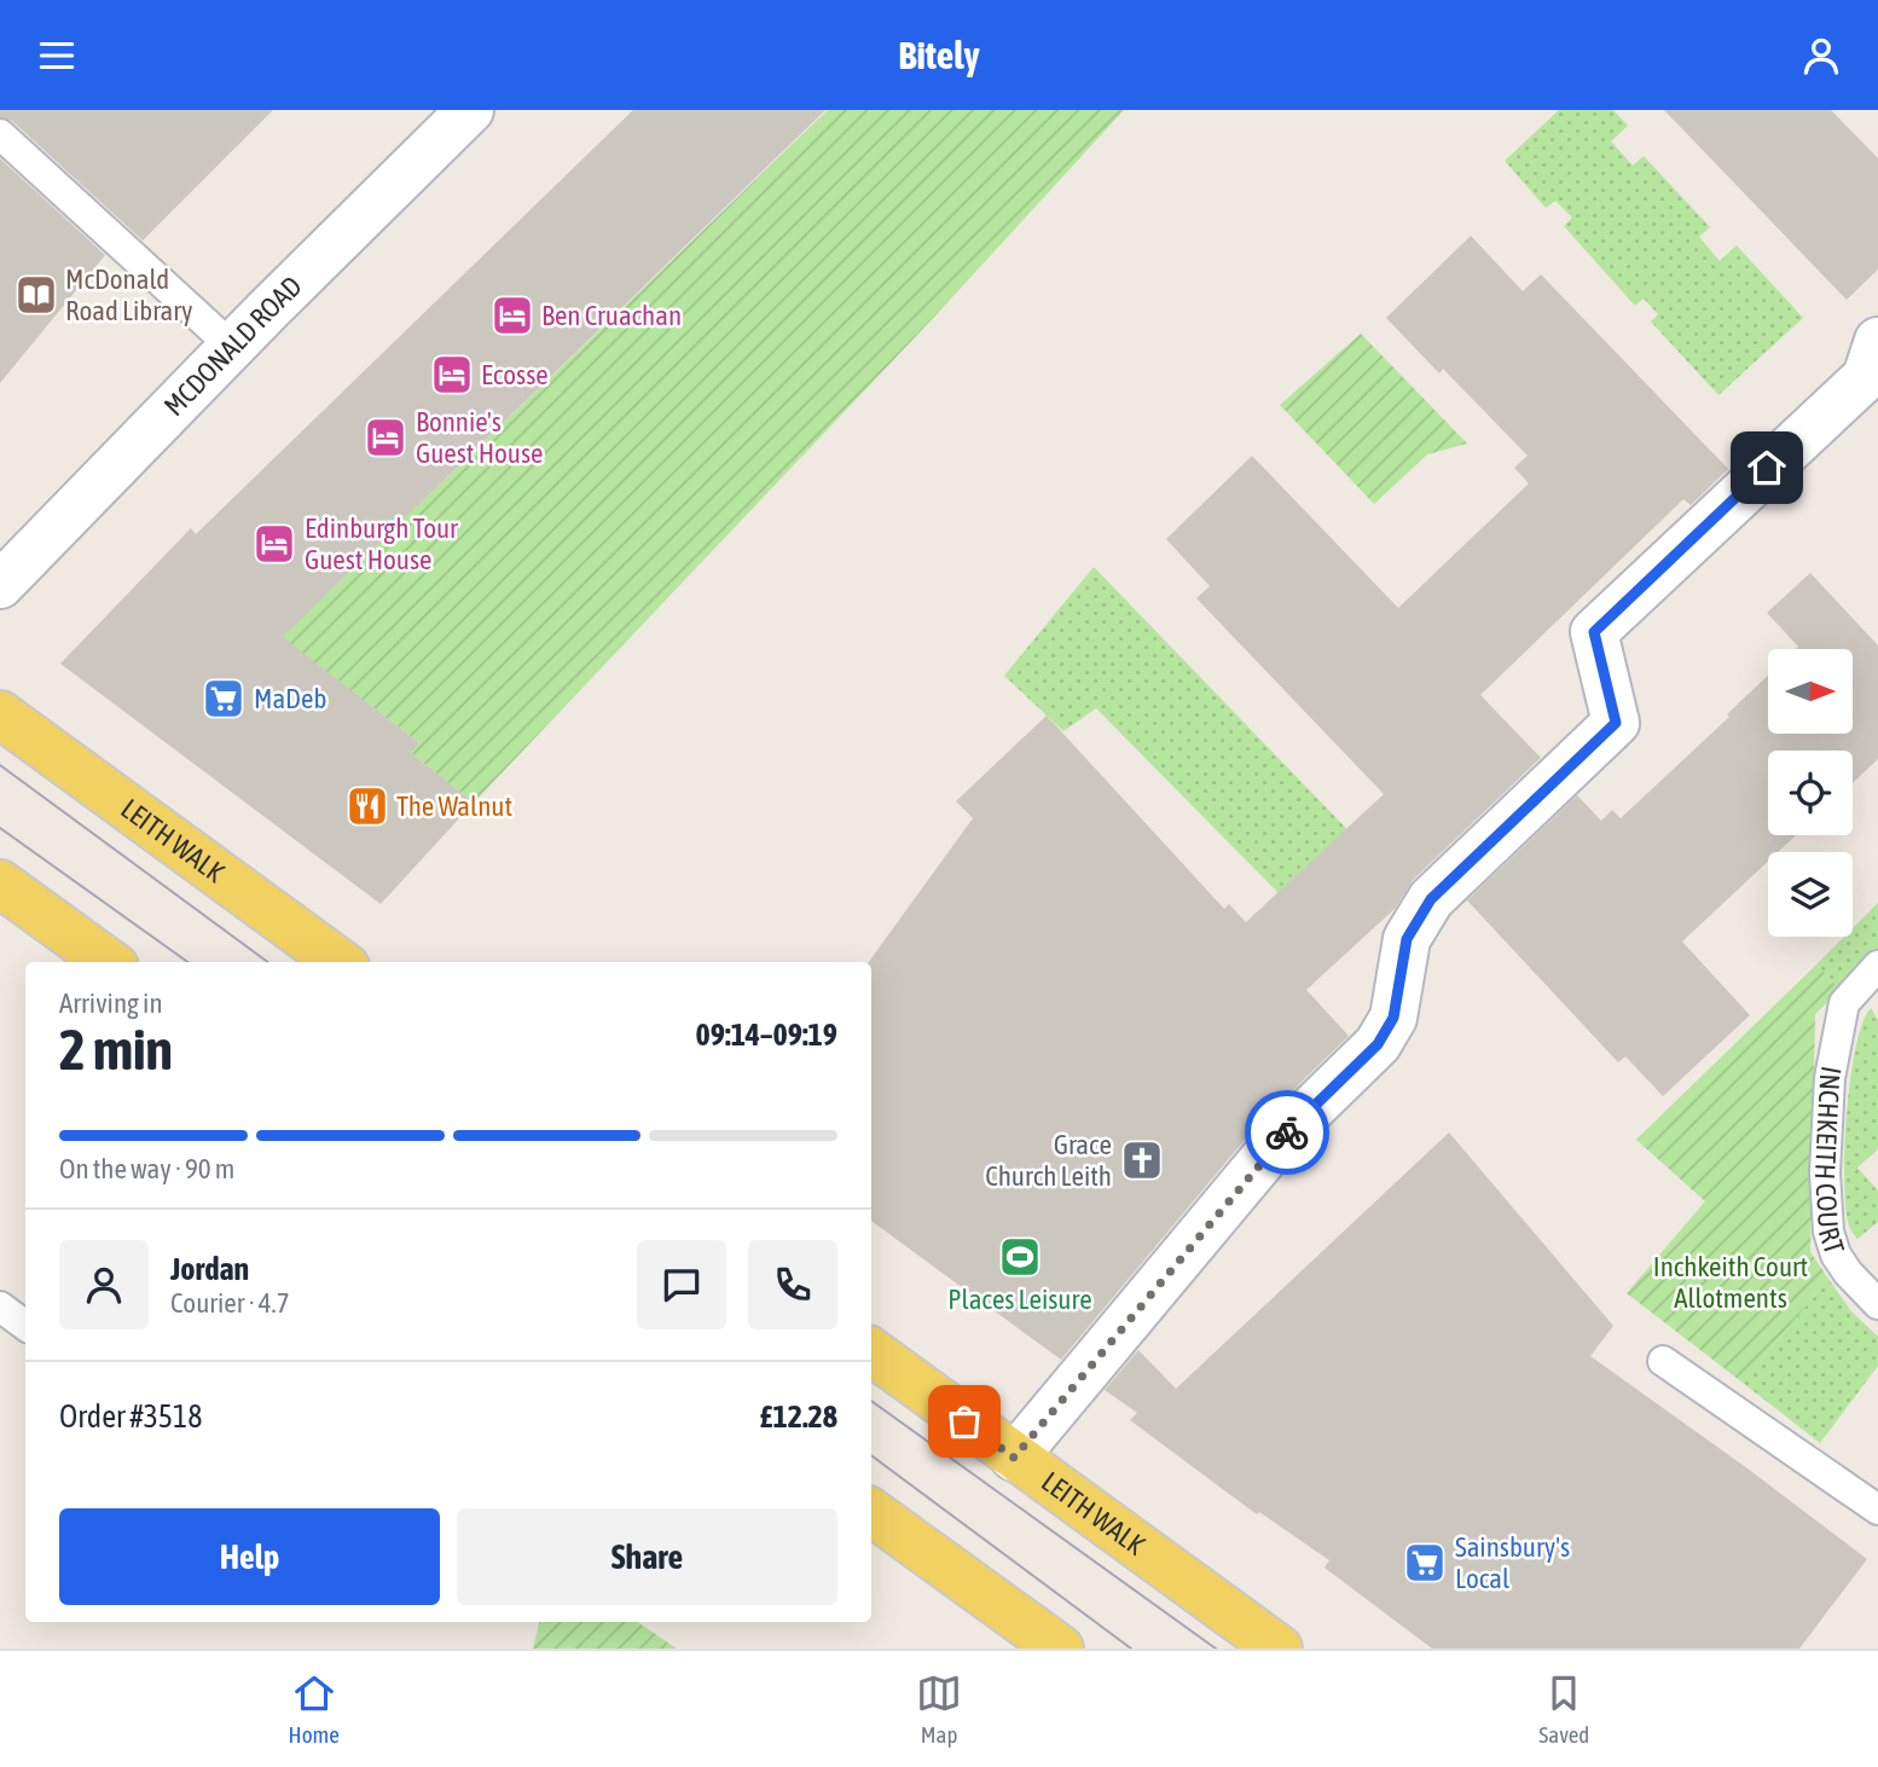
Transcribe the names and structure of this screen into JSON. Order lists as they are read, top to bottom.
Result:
{
  "streets": {
    "main road": ["LEITH WALK"],
    "street": ["MCDONALD ROAD"],
    "lane": ["INCHKEITH COURT"]
  },
  "parks": ["Inchkeith Court Allotments"],
  "places": {
    "library": ["McDonald Road Library"],
    "hotel": [
      "Ben Cruachan",
      "Ecosse",
      "Bonnie's Guest House",
      "Edinburgh Tour Guest House"
    ],
    "supermarket": ["MaDeb", "Sainsbury's Local"],
    "restaurant": ["The Walnut"],
    "church": ["Grace Church Leith"],
    "sports": ["Places Leisure"]
  },
  "north": "right",
  "page": {
    "header": "Bitely",
    "heading": ["2 min", "Arriving in", "09:14–09:19"],
    "panel": [
      "Jordan",
      "Courier · 4.7",
      "Order #3518",
      "£12.28"
    ],
    "bar": "On the way · 90 m",
    "buttons": ["Help", "Share"],
    "tabs": ["Home", "Map", "Saved"]
  }
}
